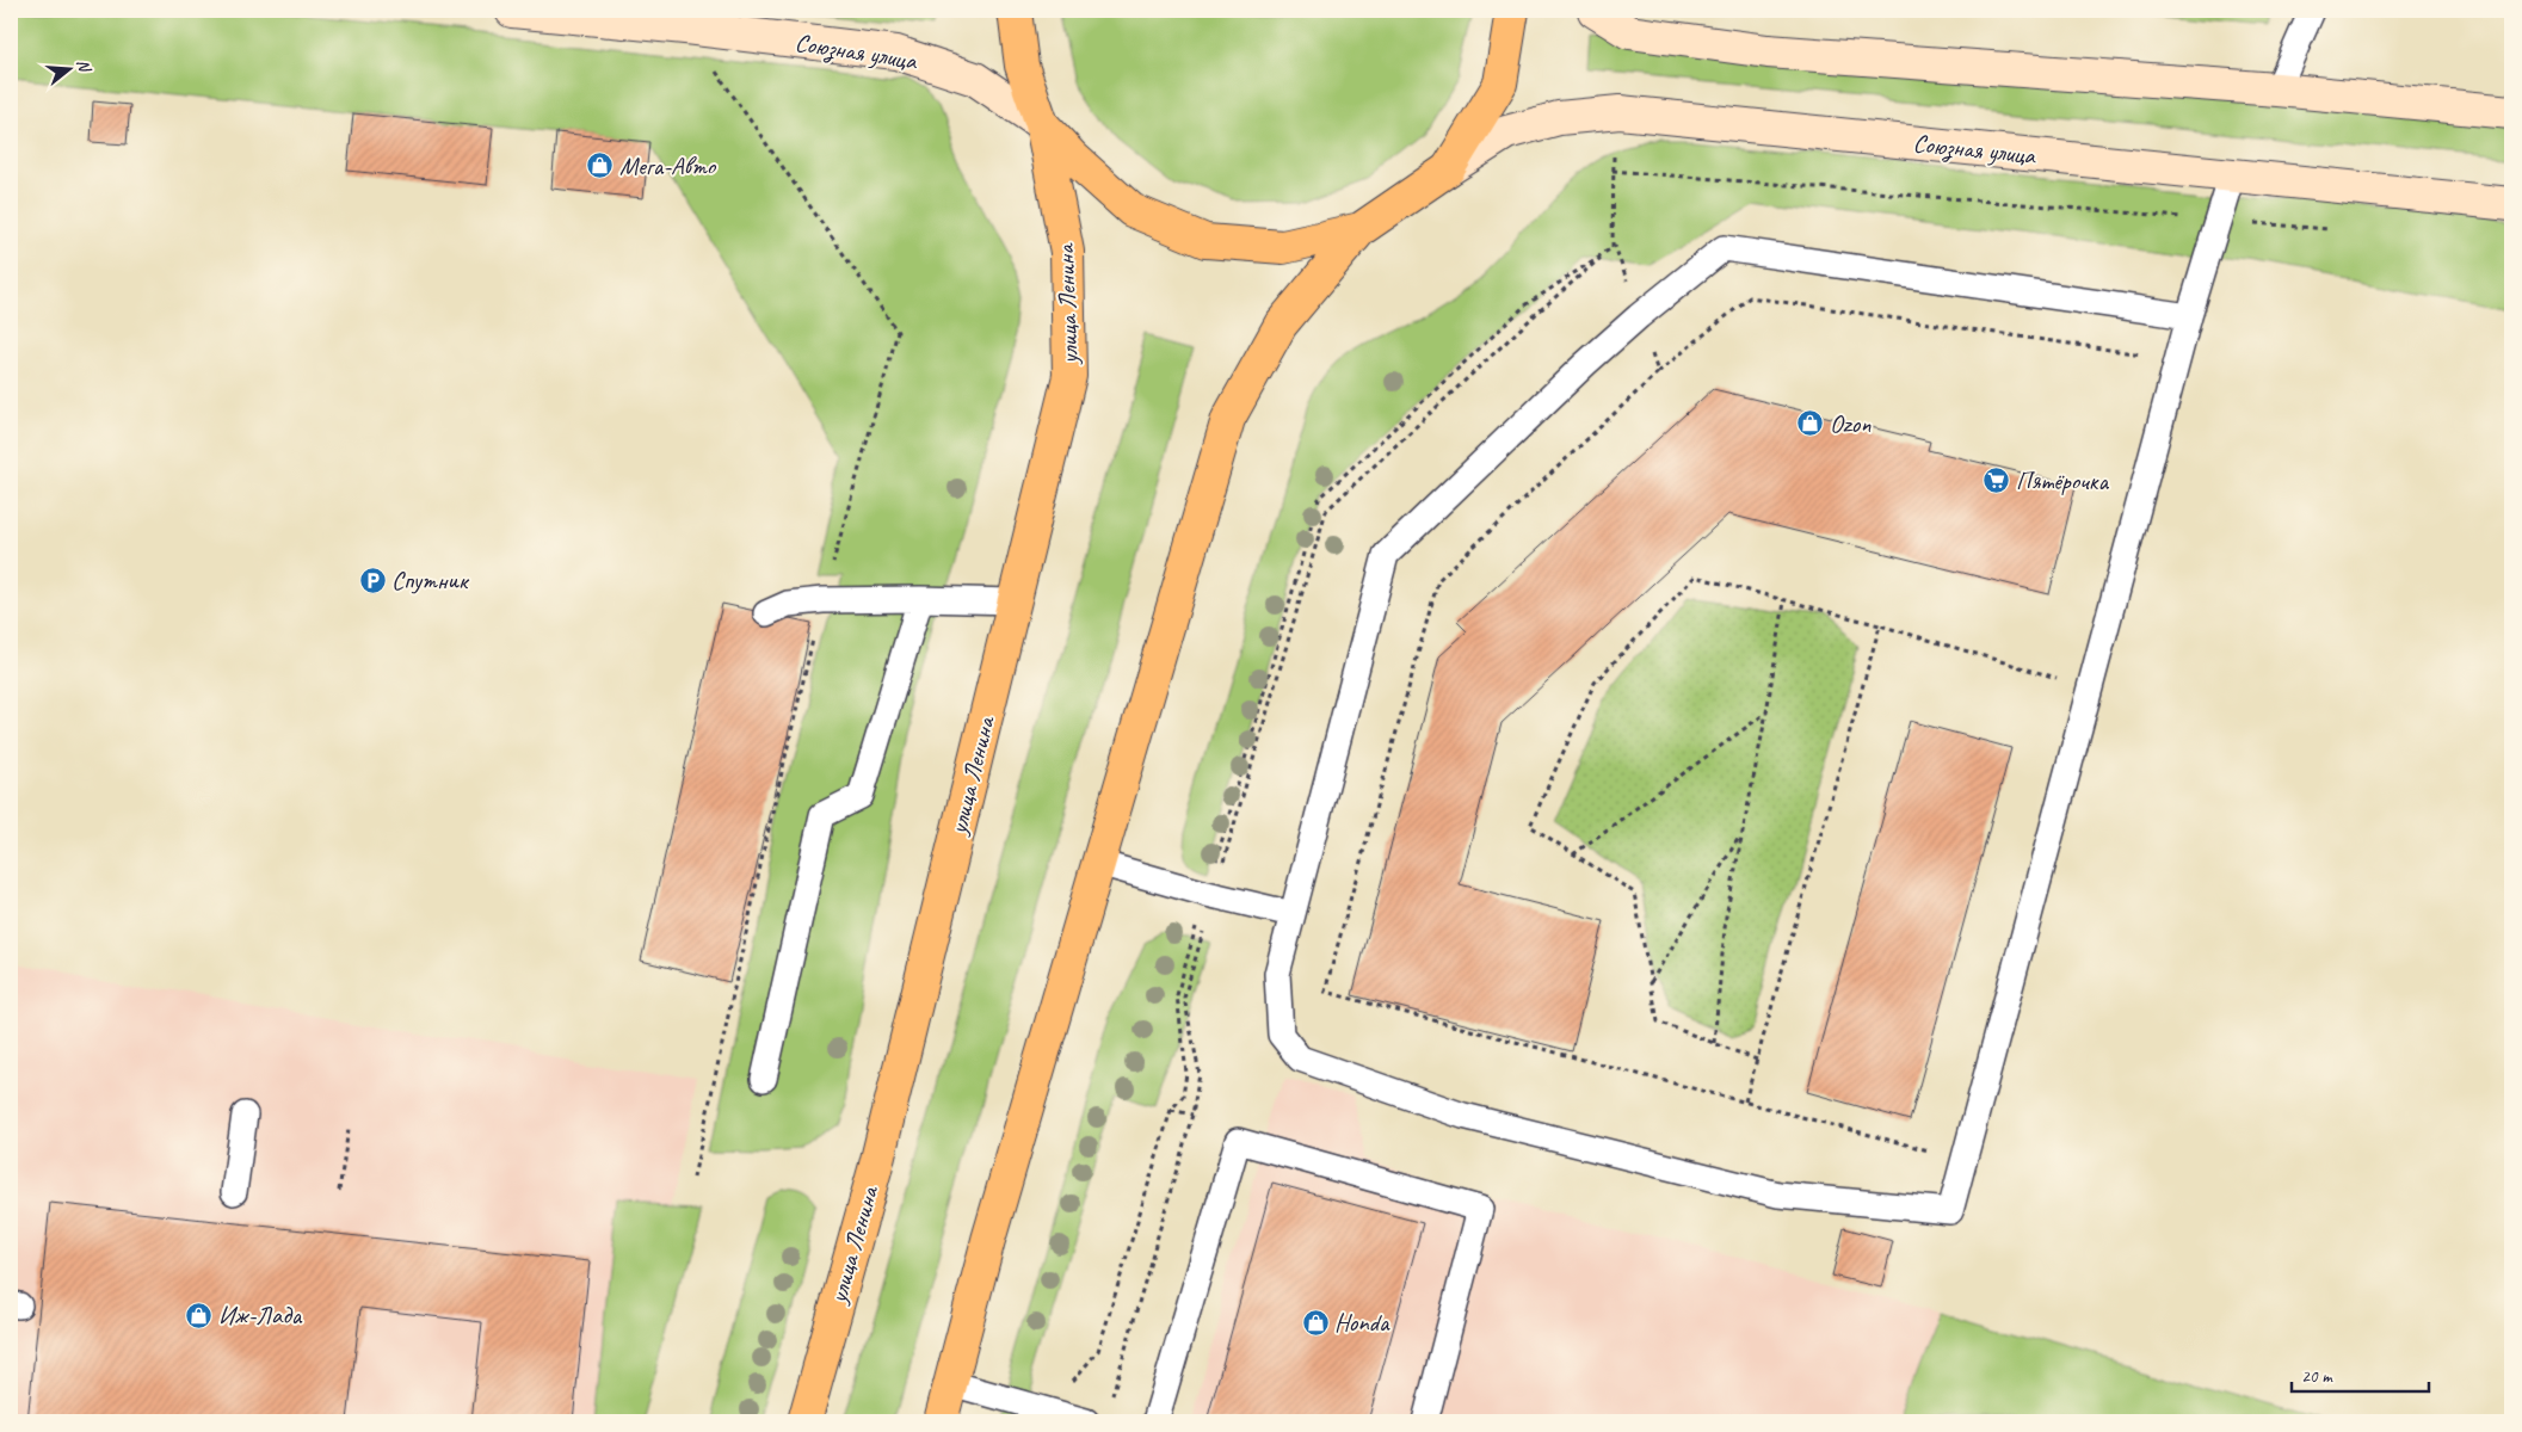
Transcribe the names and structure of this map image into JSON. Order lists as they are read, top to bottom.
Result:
{
  "streets": {
    "main road": ["Союзная улица", "улица Ленина"]
  },
  "crossings": [
    ["Союзная улица", "улица Ленина"]
  ],
  "places": {
    "shop": [
      "Мега-Авто",
      "Ozon",
      "Иж-Лада",
      "Honda"
    ],
    "supermarket": ["Пятёрочка"],
    "parking": ["Спутник"]
  },
  "scale_bar": "20 m",
  "north": "right"
}
